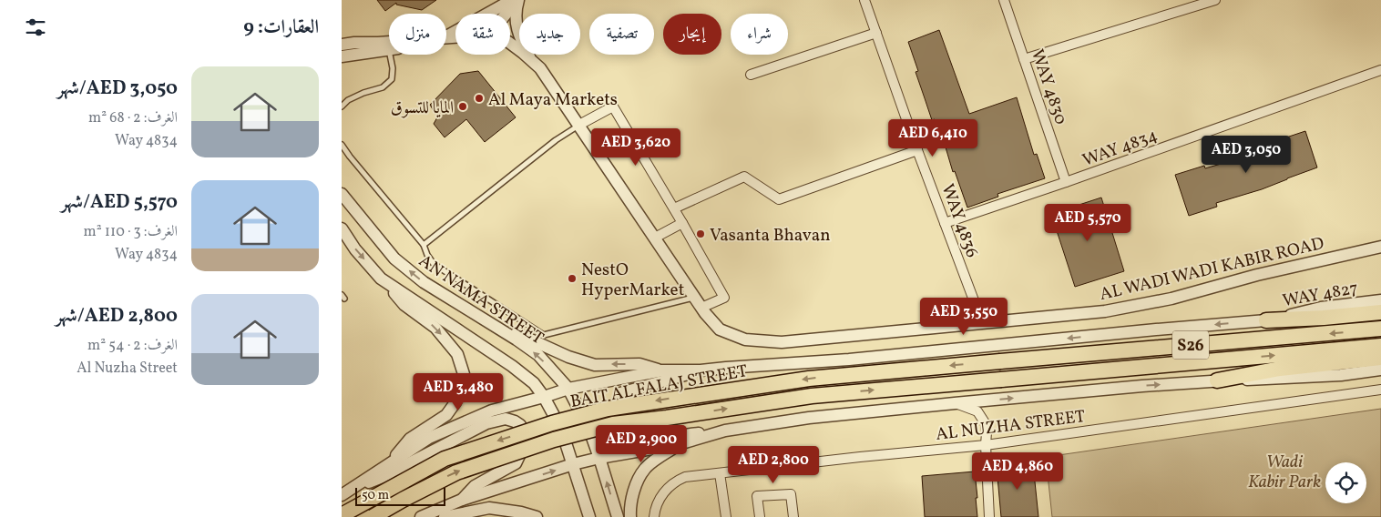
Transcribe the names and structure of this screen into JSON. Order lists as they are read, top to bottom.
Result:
{
  "streets": {
    "main road": ["S26", "BAIT AL FALAJ STREET"],
    "street": [
      "WAY 4830",
      "WAY 4834",
      "WAY 4836",
      "AL WADI WADI KABIR ROAD",
      "WAY 4827",
      "AN NAMA STREET",
      "AL NUZHA STREET"
    ]
  },
  "crossings": [
    ["WAY 4830", "WAY 4834"],
    ["WAY 4834", "WAY 4836"],
    ["WAY 4836", "AL WADI WADI KABIR ROAD"]
  ],
  "parks": ["Wadi Kabir Park"],
  "places": [
    "Al Maya Markets",
    "المايا للتسوق",
    "Vasanta Bhavan",
    "NestO HyperMarket"
  ],
  "scale_bar": "50 m",
  "page": {
    "heading": "العقارات: 9",
    "chip": [
      "شراء",
      "إيجار",
      "تصفية",
      "جديد",
      "شقة",
      "منزل"
    ],
    "list": [
      {
        "name": "AED 3,050/شهر",
        "note": "الغرف: 2 · 68 m² · Way 4834"
      },
      {
        "name": "AED 5,570/شهر",
        "note": "الغرف: 3 · 110 m² · Way 4834"
      },
      {
        "name": "AED 2,800/شهر",
        "note": "الغرف: 2 · 54 m² · Al Nuzha Street"
      }
    ],
    "price": [
      "AED 6,410",
      "AED 3,620",
      "AED 3,050",
      "AED 5,570",
      "AED 3,550",
      "AED 3,480",
      "AED 2,900",
      "AED 2,800",
      "AED 4,860"
    ],
    "scale": "50 m"
  }
}
